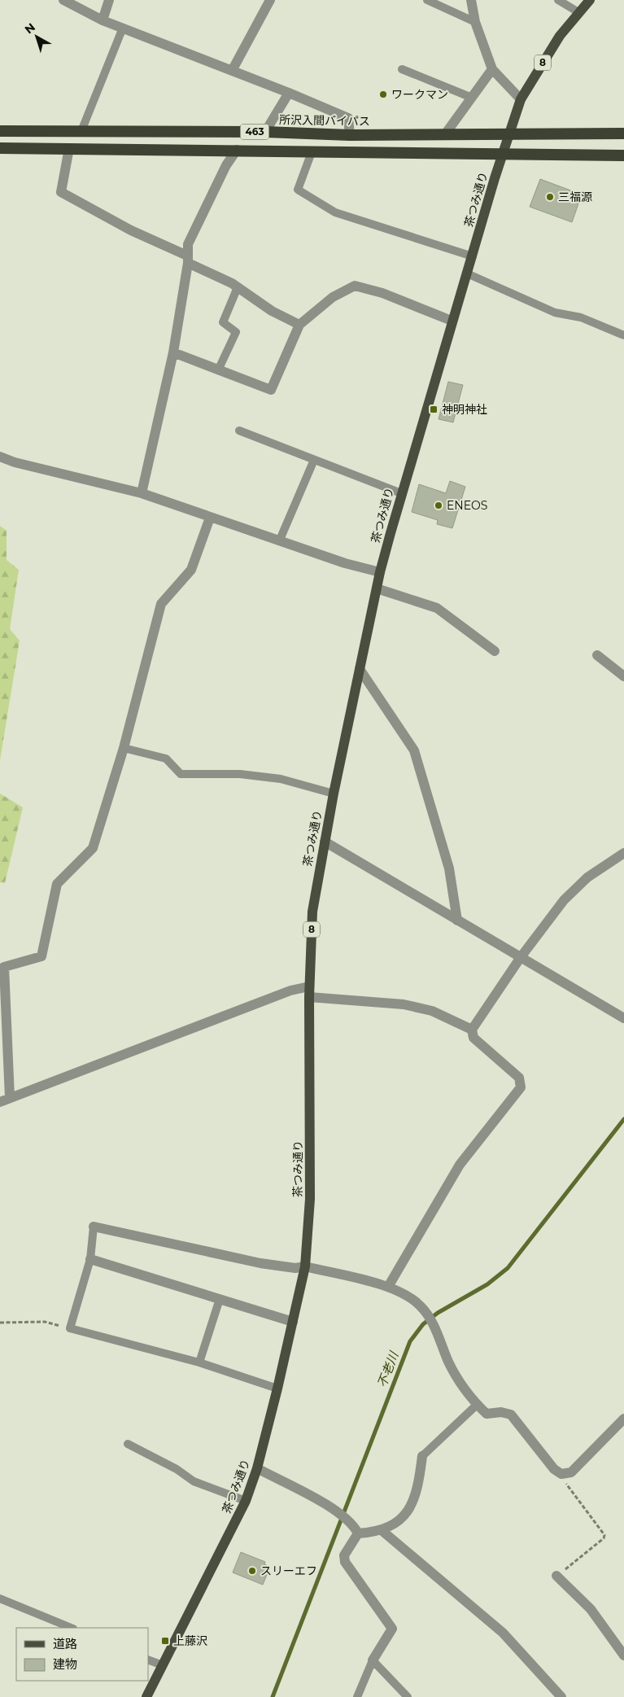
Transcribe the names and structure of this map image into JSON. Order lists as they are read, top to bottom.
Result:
{
  "streets": {
    "highway": ["所沢入間バイパス", "463"],
    "main road": ["8", "茶つみ通り"]
  },
  "crossings": [
    ["所沢入間バイパス", "茶つみ通り"],
    ["463", "茶つみ通り"]
  ],
  "water": ["不老川"],
  "places": {
    "other": [
      "ワークマン",
      "三福源",
      "ENEOS",
      "スリーエフ"
    ],
    "transit": ["神明神社", "上藤沢"]
  },
  "legend": ["道路", "建物"],
  "north": "top left"
}
